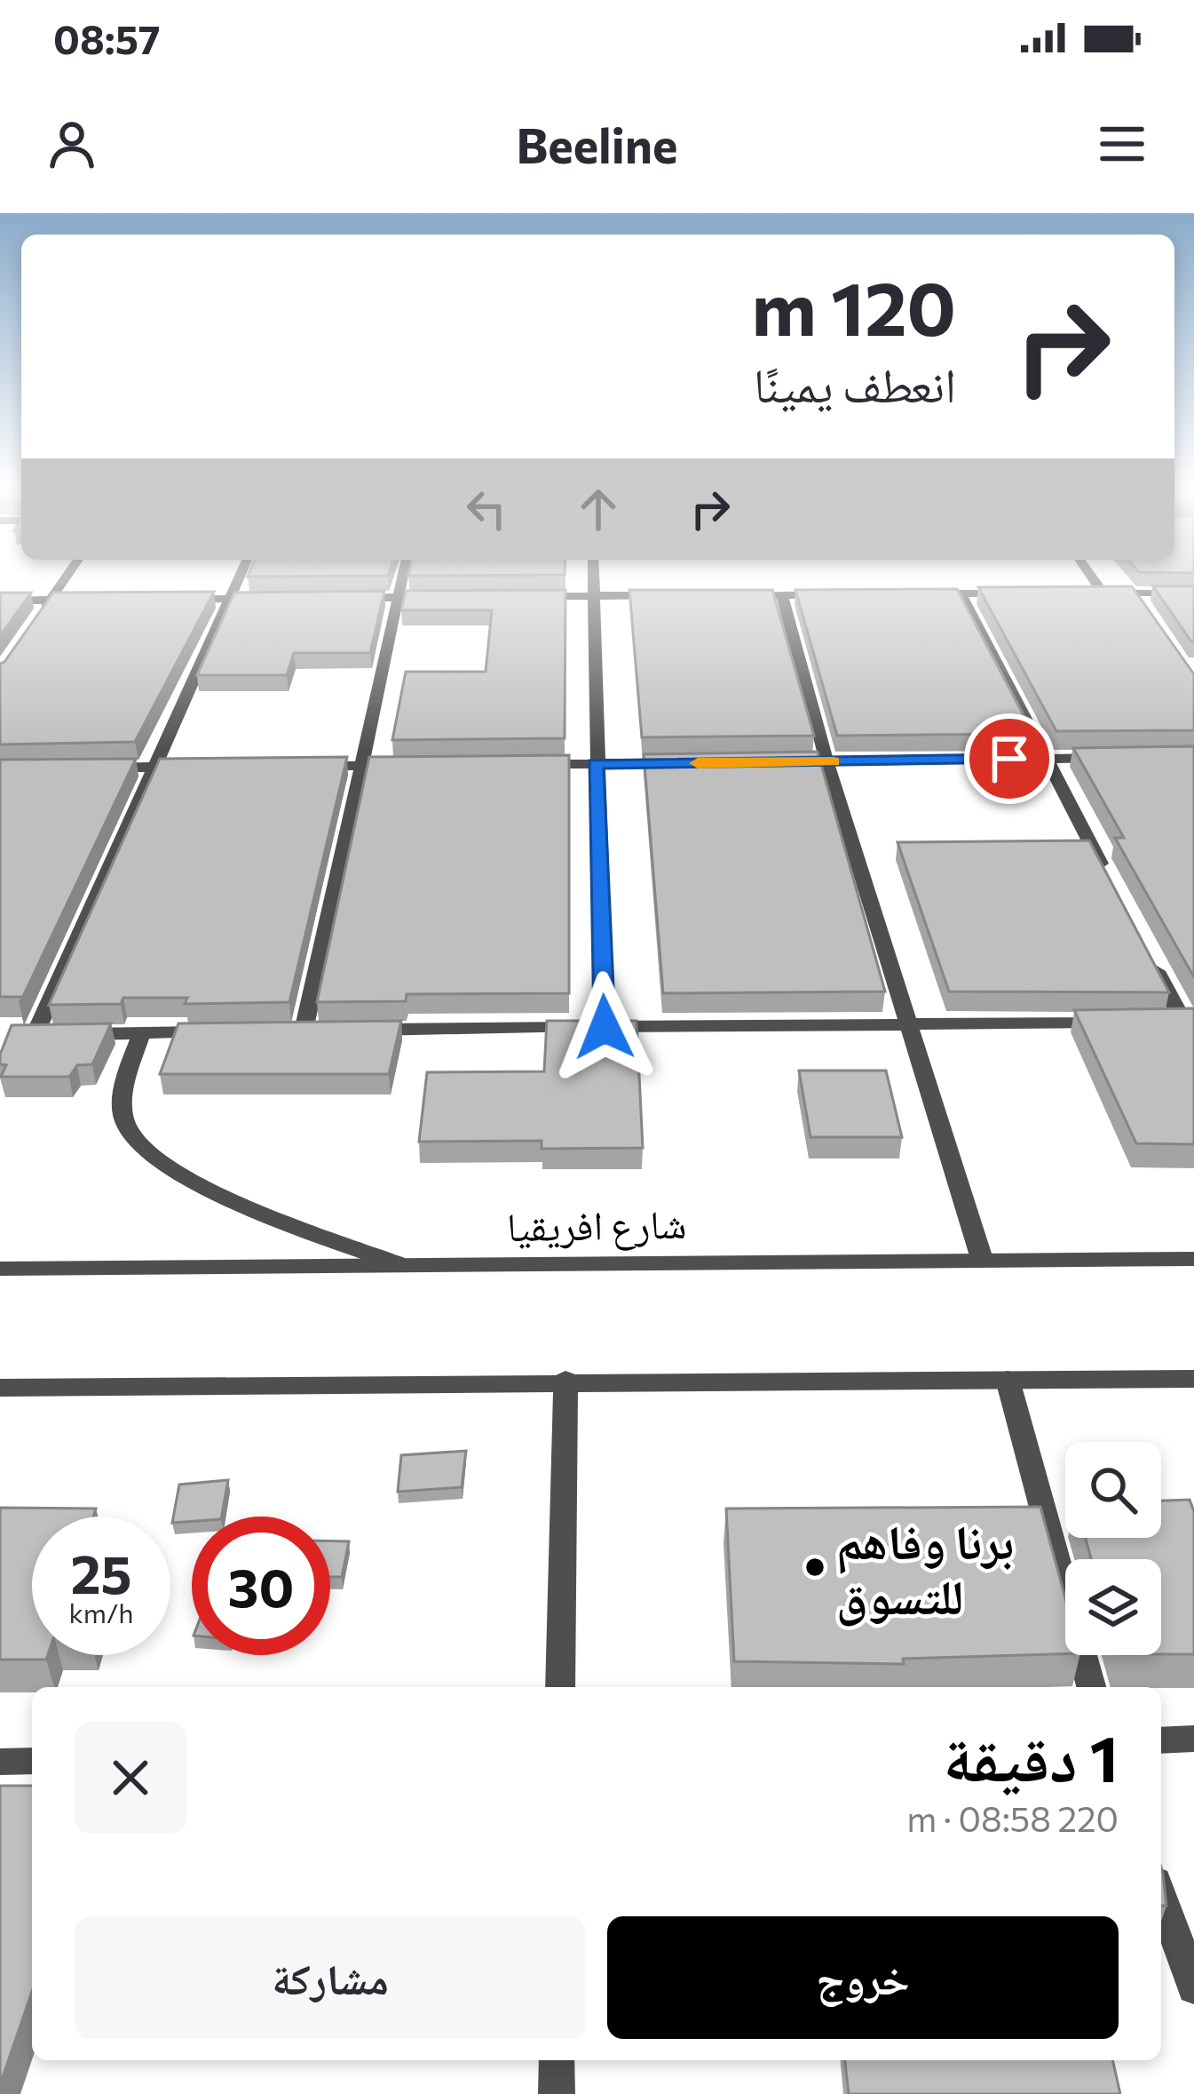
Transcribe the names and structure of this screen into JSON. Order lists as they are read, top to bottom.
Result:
{
  "streets": {
    "street": ["شارع افريقيا"]
  },
  "places": ["برنا وفاهم للتسوق"],
  "page": {
    "status": "08:57",
    "header": "Beeline",
    "turn": ["120 m", "انعطف يمينًا"],
    "speed": "25 km/h",
    "limit": "30",
    "heading": ["1 دقيقة", "220 m · 08:58"],
    "buttons": ["خروج", "مشاركة"]
  }
}
